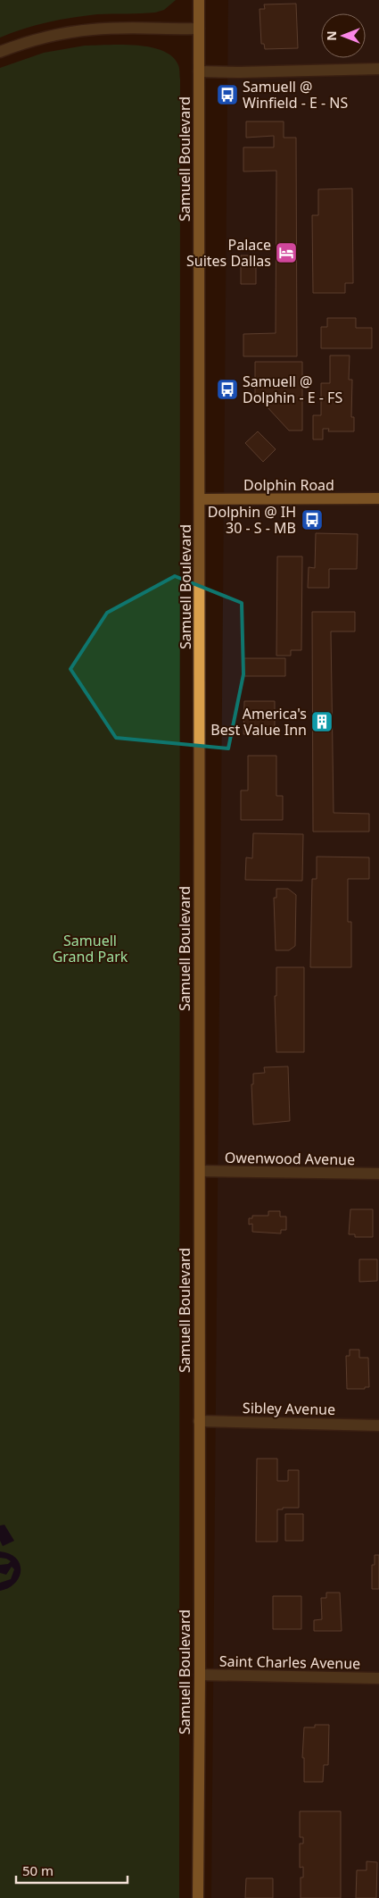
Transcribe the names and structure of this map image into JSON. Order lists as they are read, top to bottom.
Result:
{
  "streets": {
    "main road": ["Samuell Boulevard", "Dolphin Road"],
    "street": ["Owenwood Avenue", "Sibley Avenue", "Saint Charles Avenue"]
  },
  "crossings": [
    ["Samuell Boulevard", "Dolphin Road"],
    ["Samuell Boulevard", "Owenwood Avenue"],
    ["Samuell Boulevard", "Sibley Avenue"],
    ["Samuell Boulevard", "Saint Charles Avenue"]
  ],
  "parks": ["Samuell Grand Park"],
  "places": {
    "bus stop": ["Samuell @ Winfield - E - NS", "Samuell @ Dolphin - E - FS", "Dolphin @ IH 30 - S - MB"],
    "hotel": ["Palace Suites Dallas"],
    "building": ["America's Best Value Inn"]
  },
  "scale_bar": "50 m",
  "north": "left"
}
